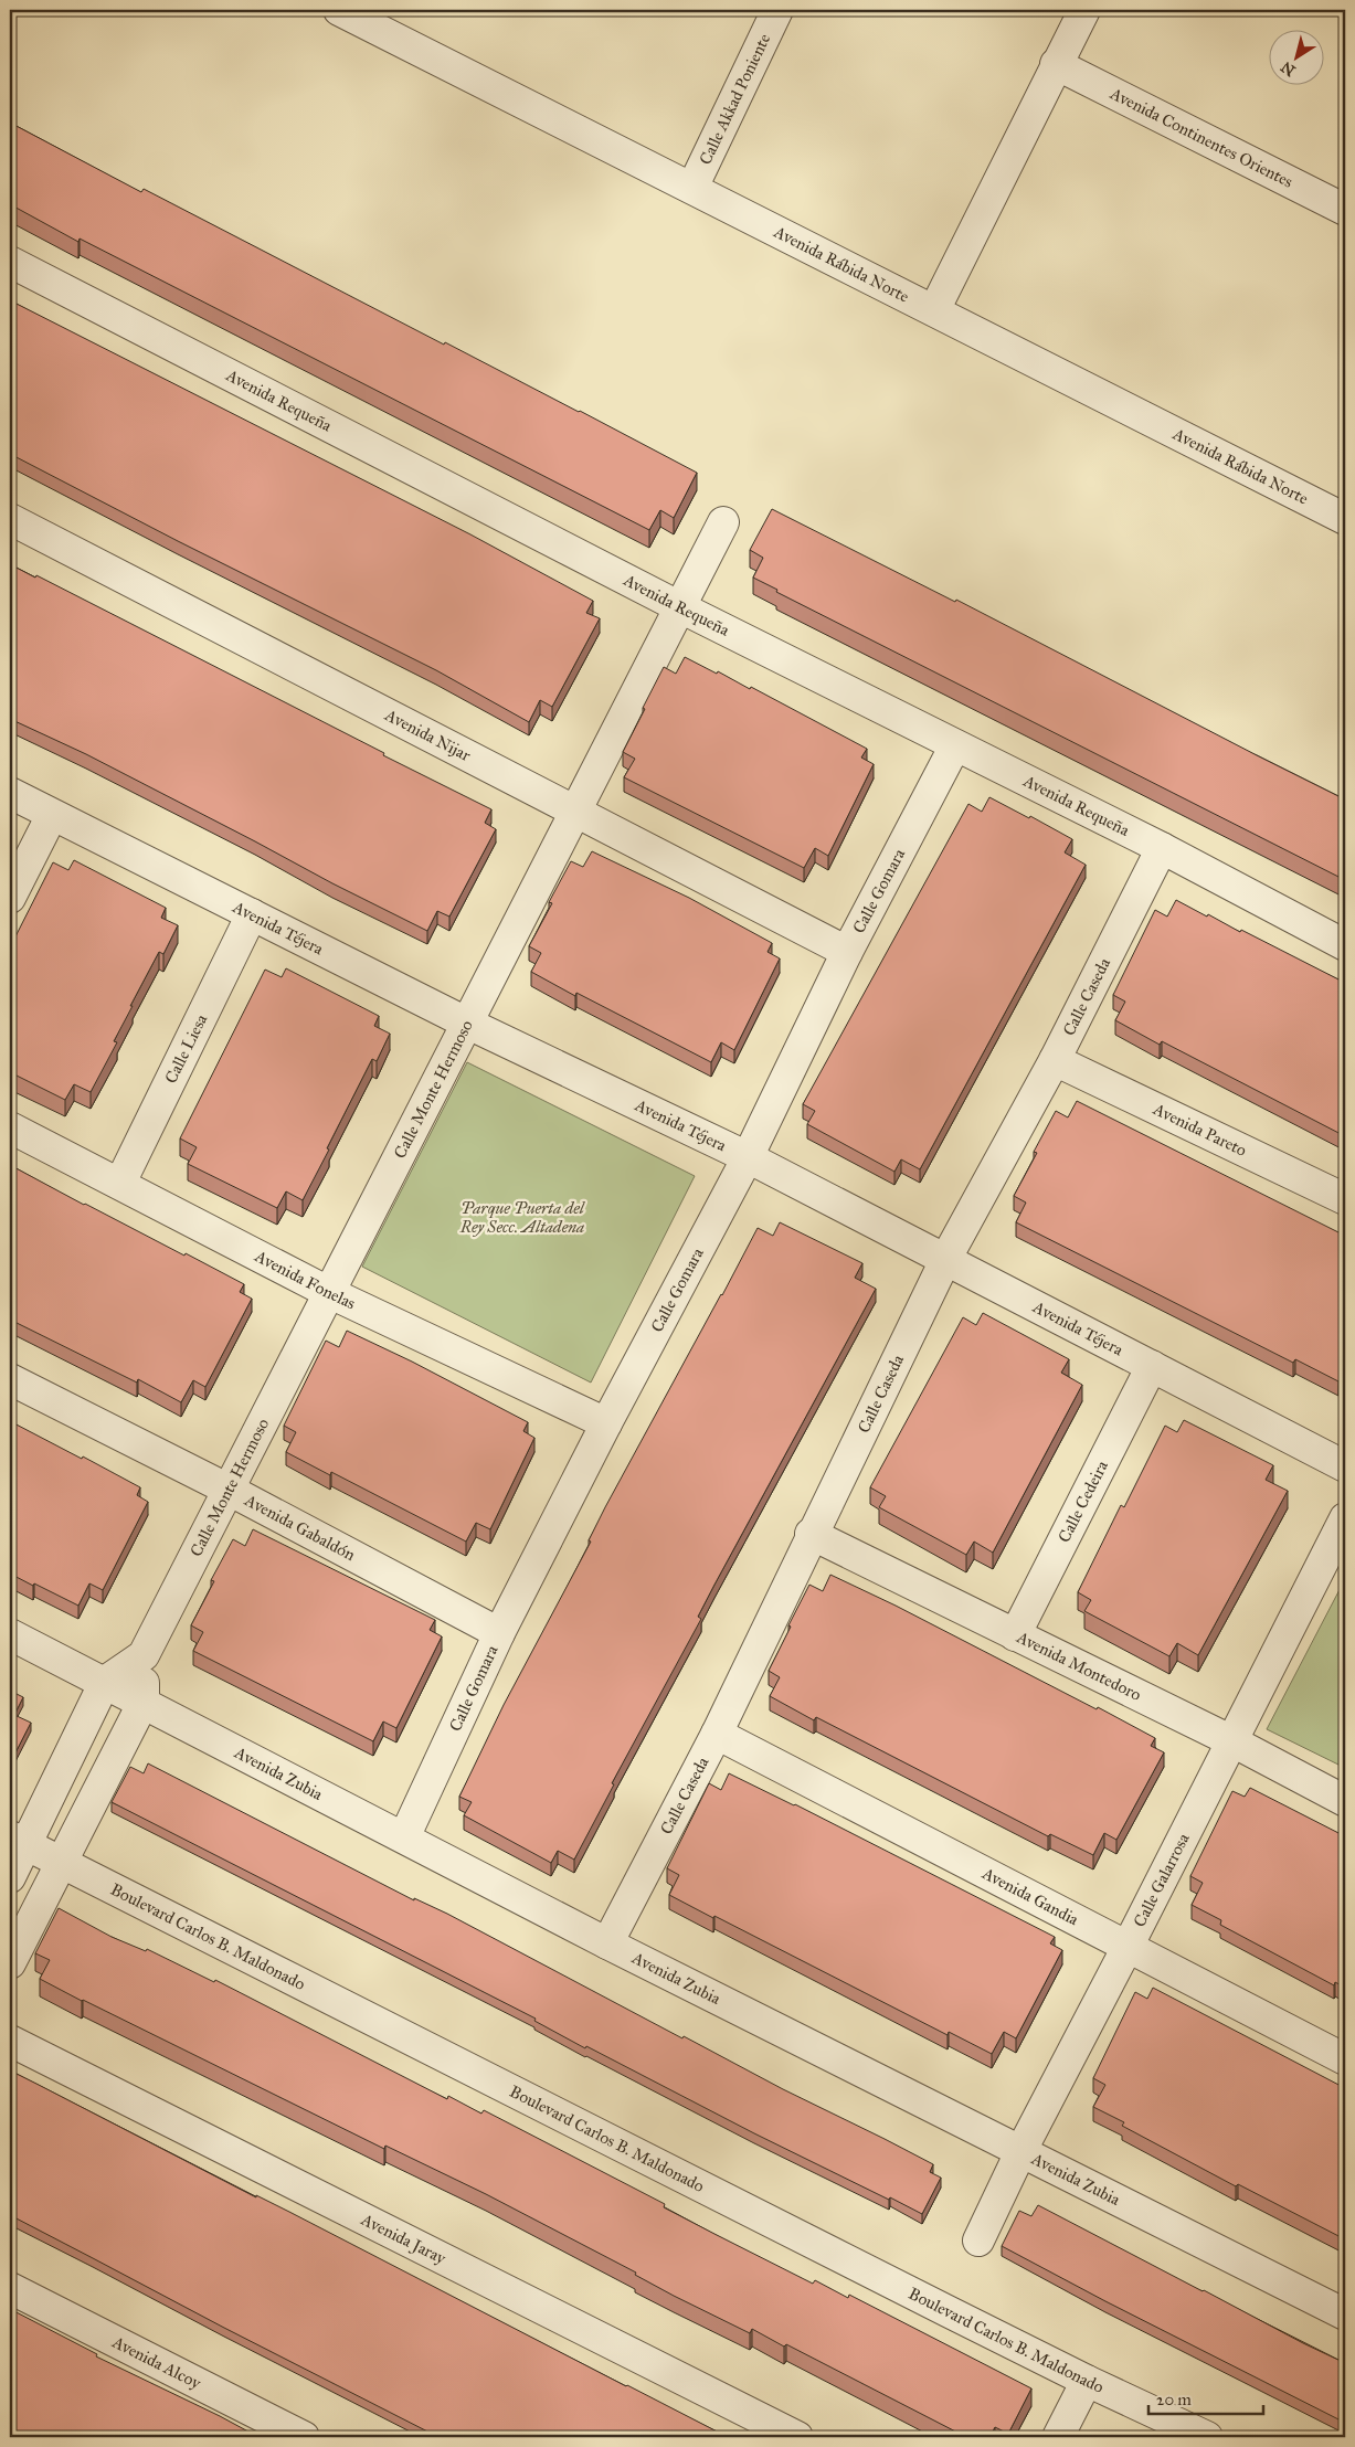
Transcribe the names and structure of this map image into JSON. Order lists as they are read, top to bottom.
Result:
{
  "streets": {
    "street": [
      "Calle Akkad Poniente",
      "Avenida Continentes Orientes",
      "Avenida Rábida Norte",
      "Avenida Requeña",
      "Avenida Nijar",
      "Calle Gomara",
      "Avenida Téjera",
      "Calle Caseda",
      "Calle Liesa",
      "Calle Monte Hermoso",
      "Avenida Pareto",
      "Avenida Fonelas",
      "Calle Cedeira",
      "Avenida Gabaldón",
      "Avenida Montedoro",
      "Avenida Zubia",
      "Calle Galarrosa",
      "Avenida Gandia",
      "Boulevard Carlos B. Maldonado",
      "Avenida Jaray",
      "Avenida Alcoy"
    ]
  },
  "crossings": [
    ["Calle Akkad Poniente", "Avenida Rábida Norte"],
    ["Avenida Requeña", "Calle Gomara"],
    ["Avenida Requeña", "Calle Caseda"],
    ["Avenida Requeña", "Calle Monte Hermoso"],
    ["Avenida Nijar", "Calle Gomara"],
    ["Avenida Nijar", "Calle Monte Hermoso"],
    ["Calle Gomara", "Avenida Téjera"],
    ["Calle Gomara", "Avenida Fonelas"],
    ["Calle Gomara", "Avenida Gabaldón"],
    ["Calle Gomara", "Avenida Zubia"],
    ["Avenida Téjera", "Calle Caseda"],
    ["Avenida Téjera", "Calle Liesa"],
    ["Avenida Téjera", "Calle Monte Hermoso"],
    ["Avenida Téjera", "Calle Cedeira"],
    ["Calle Caseda", "Avenida Pareto"],
    ["Calle Caseda", "Avenida Montedoro"],
    ["Calle Caseda", "Avenida Zubia"],
    ["Calle Caseda", "Avenida Gandia"],
    ["Calle Liesa", "Avenida Fonelas"],
    ["Calle Monte Hermoso", "Avenida Fonelas"],
    ["Calle Monte Hermoso", "Avenida Gabaldón"],
    ["Calle Monte Hermoso", "Avenida Zubia"],
    ["Calle Monte Hermoso", "Boulevard Carlos B. Maldonado"],
    ["Calle Cedeira", "Avenida Montedoro"],
    ["Avenida Montedoro", "Calle Galarrosa"],
    ["Avenida Zubia", "Calle Galarrosa"],
    ["Calle Galarrosa", "Avenida Gandia"]
  ],
  "parks": ["Parque Puerta del Rey Secc. Altadena"],
  "scale_bar": "20 m",
  "north": "bottom left"
}
